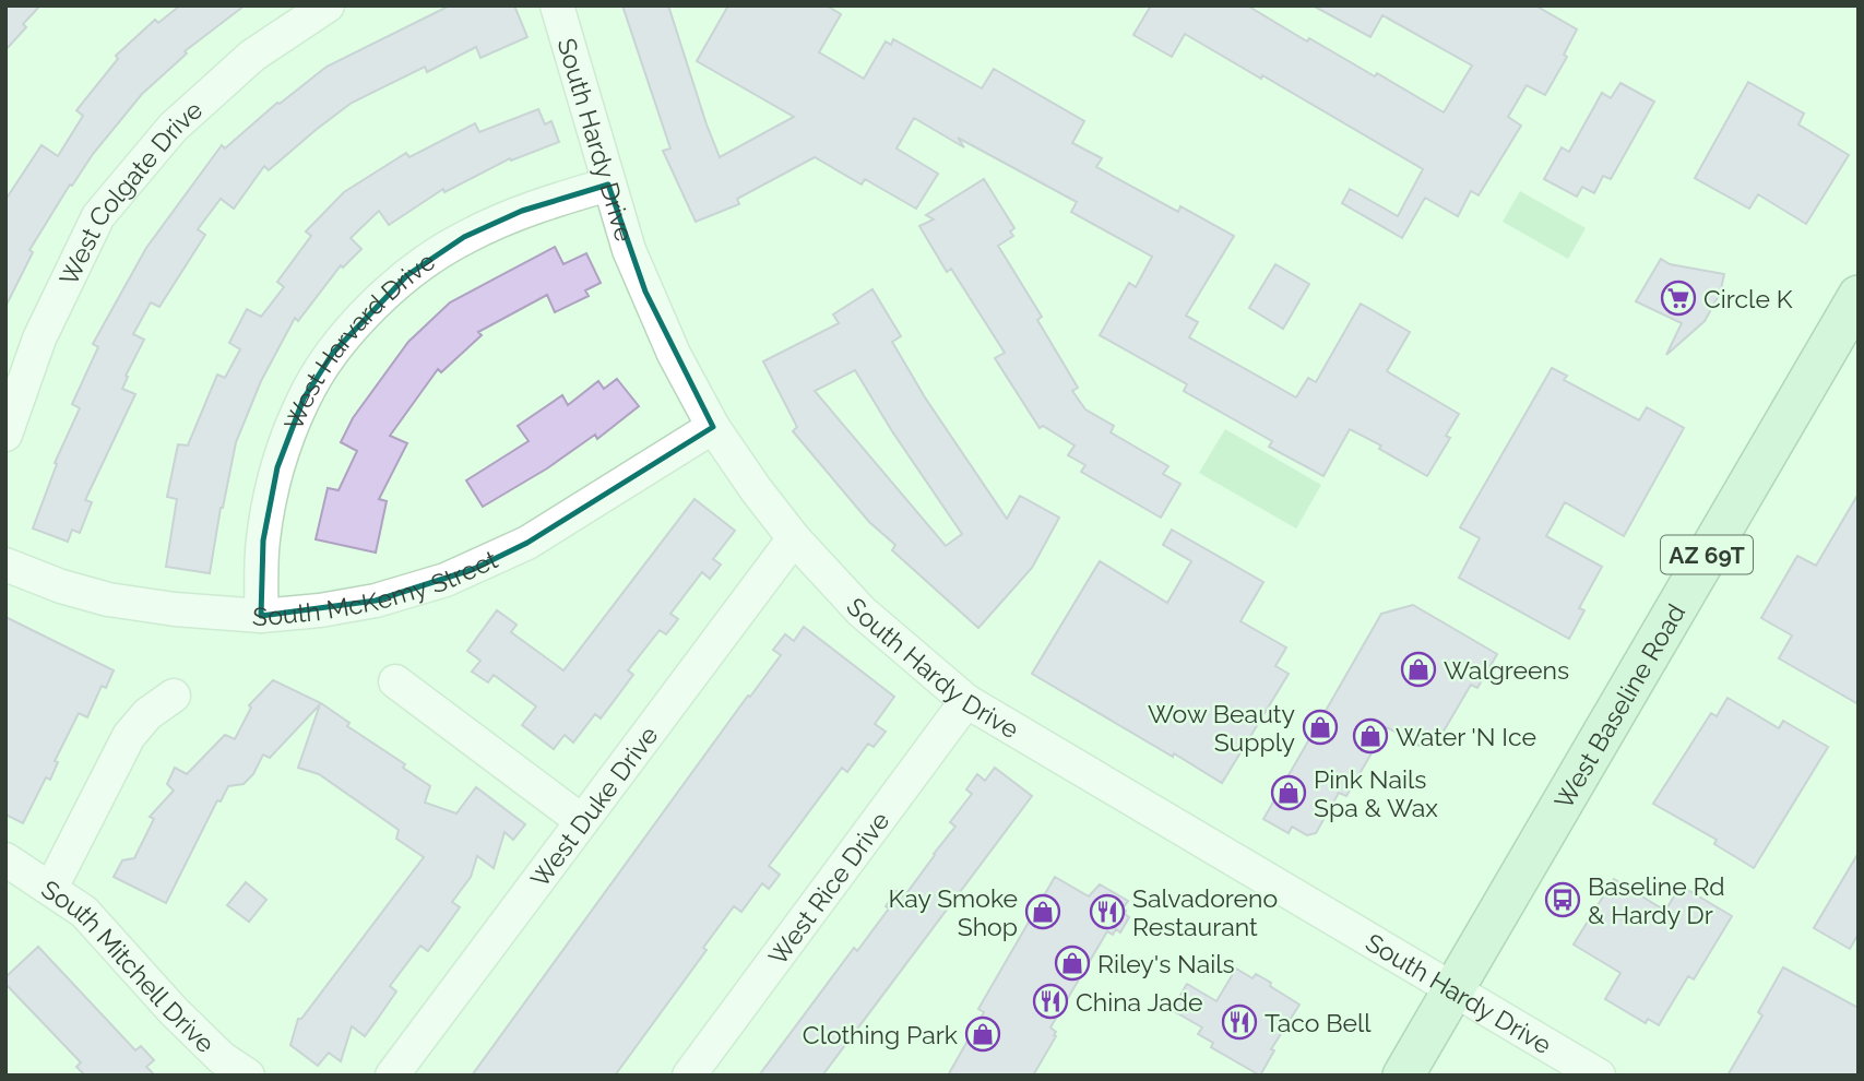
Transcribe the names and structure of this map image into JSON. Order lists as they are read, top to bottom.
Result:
{
  "streets": {
    "main road": ["AZ 69T", "West Baseline Road"],
    "street": [
      "South Hardy Drive",
      "West Colgate Drive",
      "West Harvard Drive",
      "South McKemy Street",
      "West Duke Drive",
      "West Rice Drive",
      "South Mitchell Drive"
    ]
  },
  "crossings": [
    ["South Hardy Drive", "West Harvard Drive"],
    ["South Hardy Drive", "South McKemy Street"],
    ["South Hardy Drive", "West Baseline Road"],
    ["South Hardy Drive", "West Duke Drive"],
    ["South Hardy Drive", "West Rice Drive"],
    ["West Harvard Drive", "South McKemy Street"]
  ],
  "places": {
    "supermarket": ["Circle K"],
    "shop": [
      "Walgreens",
      "Wow Beauty Supply",
      "Water 'N Ice",
      "Pink Nails Spa & Wax",
      "Kay Smoke Shop",
      "Riley's Nails",
      "Clothing Park"
    ],
    "bus stop": ["Baseline Rd & Hardy Dr"],
    "restaurant": ["Salvadoreno Restaurant", "China Jade", "Taco Bell"]
  }
}
